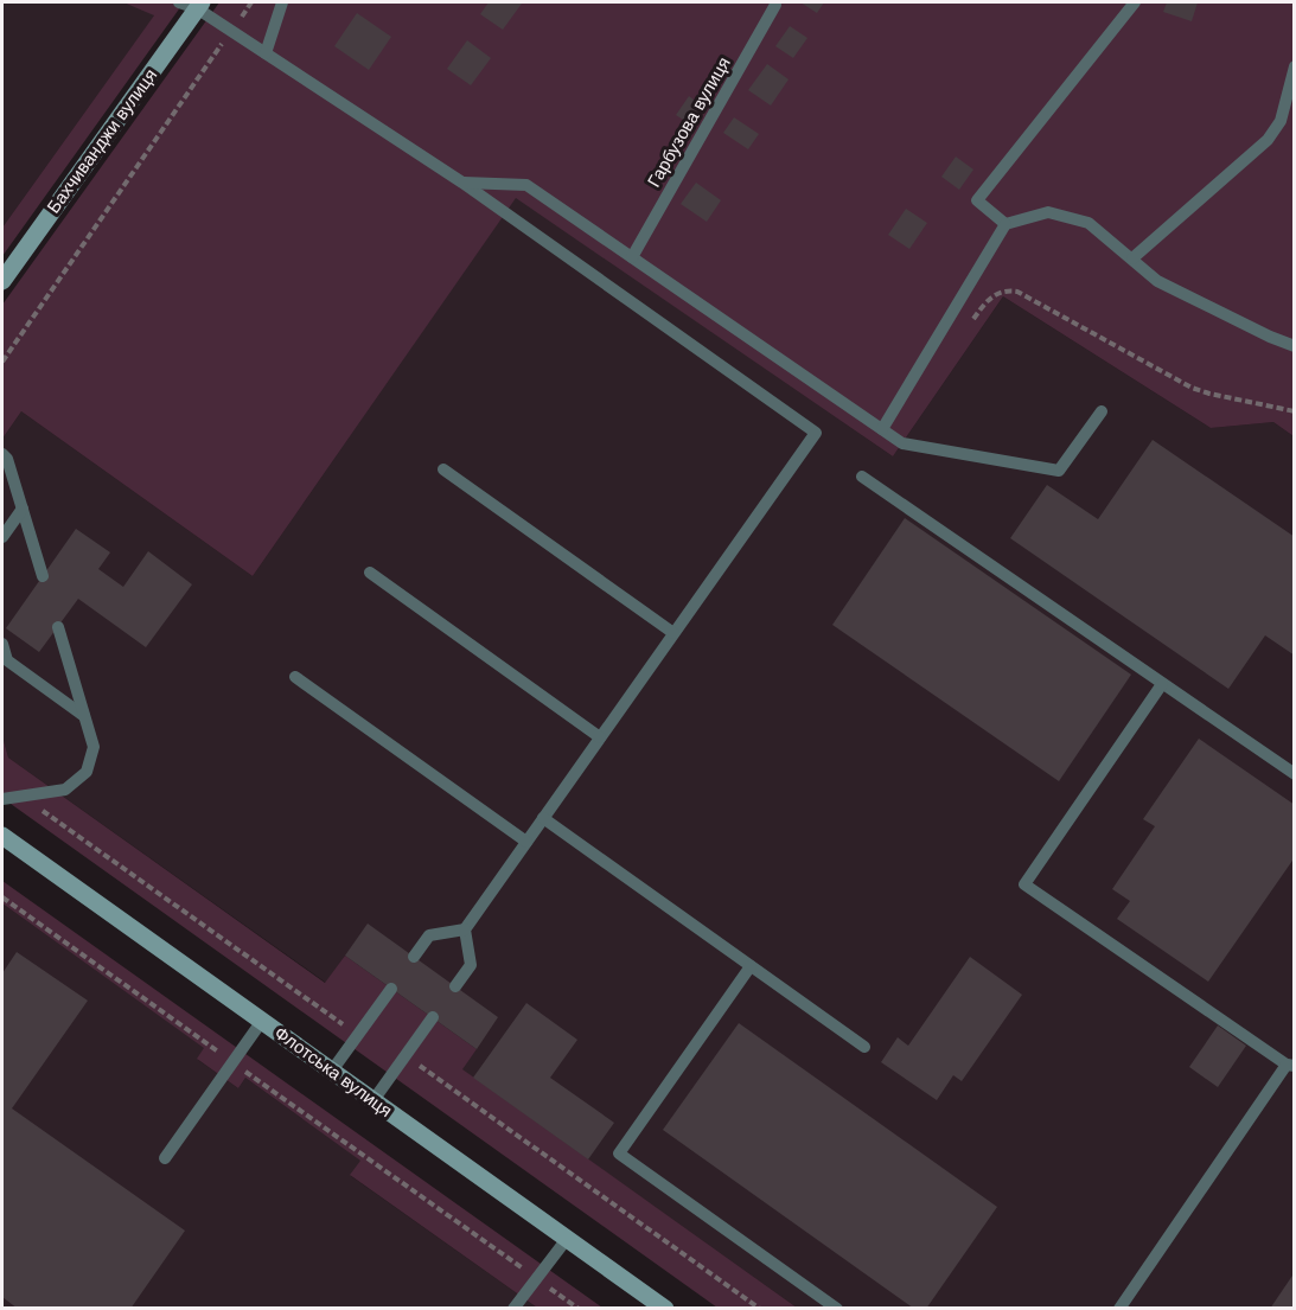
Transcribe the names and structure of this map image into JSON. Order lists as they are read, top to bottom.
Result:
{
  "streets": {
    "street": ["Бахчиванджи вулиця", "Флотська вулиця"],
    "lane": ["Гарбузова вулиця"]
  }
}
